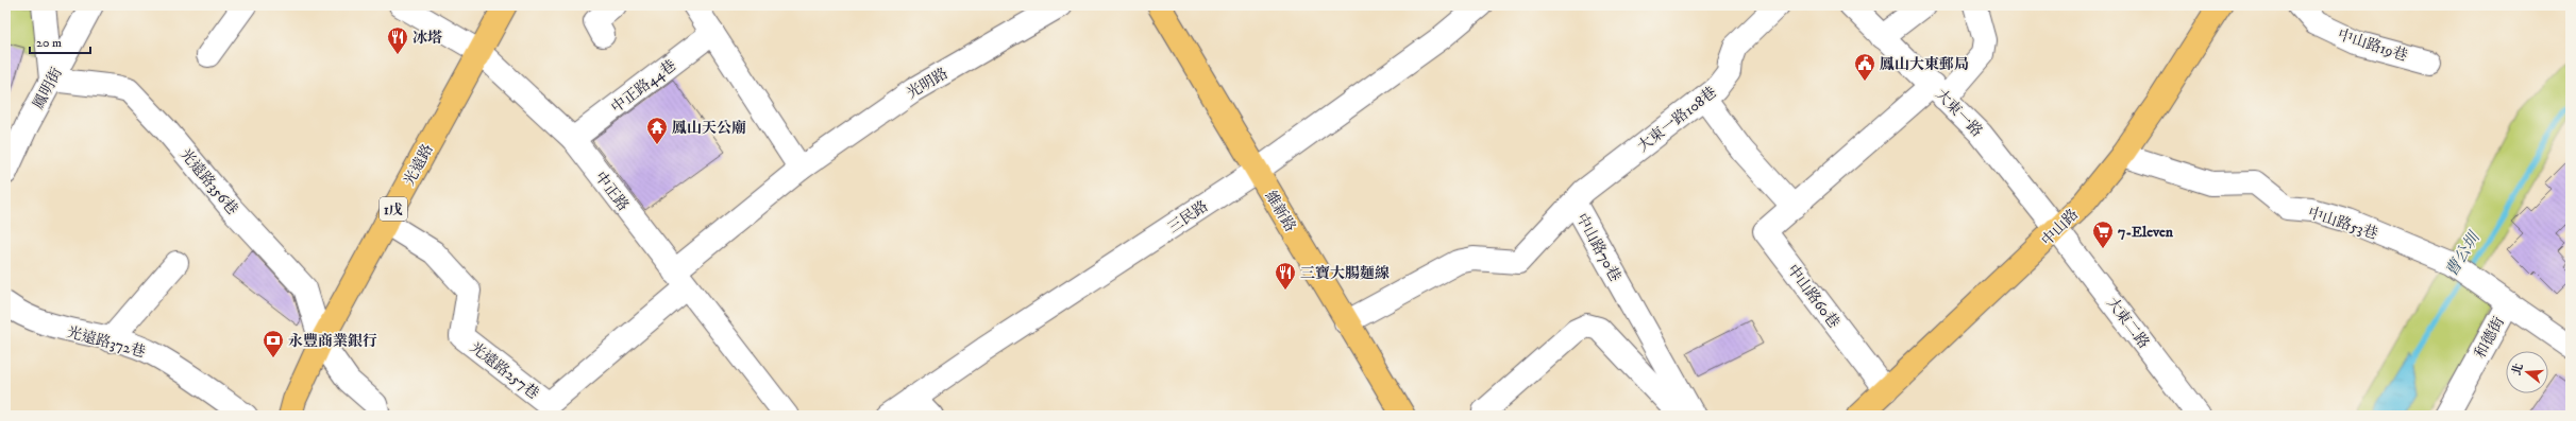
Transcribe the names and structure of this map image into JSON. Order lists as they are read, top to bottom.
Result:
{
  "streets": {
    "main road": [
      "光遠路",
      "1戊",
      "維新路",
      "中山路"
    ],
    "street": [
      "中山路19巷",
      "光明路",
      "中正路44巷",
      "鳳明街",
      "大東一路",
      "大東一路108巷",
      "光遠路356巷",
      "中正路",
      "三民路",
      "中山路53巷",
      "中山路70巷",
      "中山路60巷",
      "大東二路",
      "和德街",
      "光遠路372巷",
      "光遠路257巷"
    ]
  },
  "crossings": [
    ["光明路", "中正路"],
    ["光明路", "光遠路257巷"],
    ["中正路44巷", "中正路"],
    ["鳳明街", "光遠路356巷"],
    ["大東一路", "中山路"],
    ["大東一路", "中山路60巷"],
    ["大東一路", "大東二路"],
    ["大東一路108巷", "中山路70巷"],
    ["光遠路", "光遠路356巷"],
    ["光遠路", "中正路"],
    ["光遠路", "光遠路257巷"],
    ["中正路", "光遠路257巷"],
    ["維新路", "三民路"],
    ["維新路", "中山路70巷"],
    ["中山路53巷", "中山路"],
    ["中山路53巷", "和德街"],
    ["中山路", "中山路60巷"],
    ["中山路", "大東二路"]
  ],
  "water": ["曹公圳"],
  "places": {
    "restaurant": ["冰塔", "三寶大腸麵線"],
    "public building": ["鳳山大東郵局"],
    "temple": ["鳳山天公廟"],
    "supermarket": ["7-Eleven"],
    "bank": ["永豐商業銀行"]
  },
  "scale_bar": "20 m",
  "north": "left"
}
